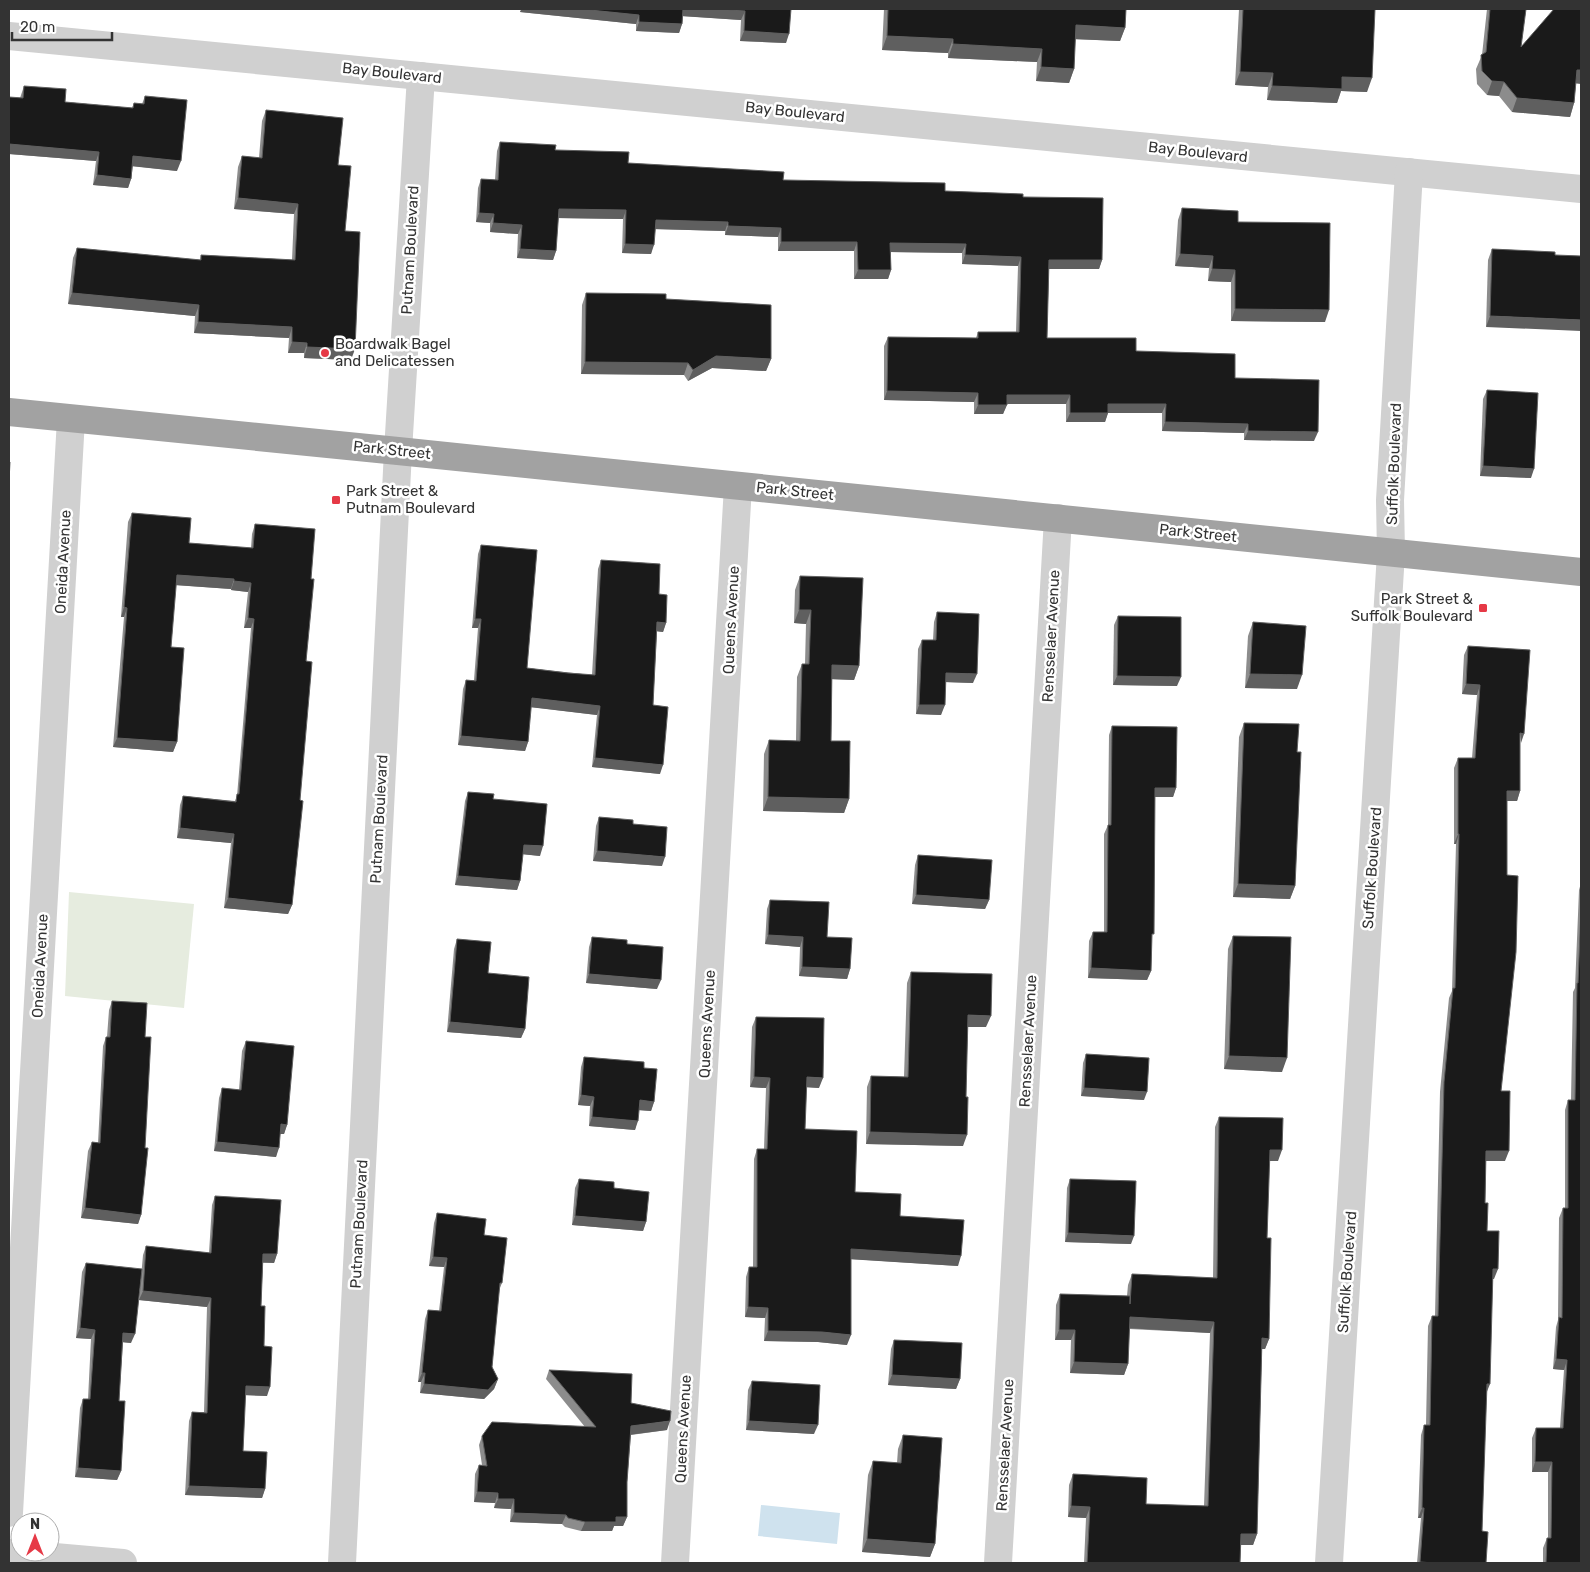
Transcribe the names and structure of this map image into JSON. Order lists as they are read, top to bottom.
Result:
{
  "streets": {
    "highway": ["Park Street"],
    "street": [
      "Bay Boulevard",
      "Putnam Boulevard",
      "Suffolk Boulevard",
      "Oneida Avenue",
      "Queens Avenue",
      "Rensselaer Avenue"
    ]
  },
  "crossings": [
    ["Bay Boulevard", "Putnam Boulevard"],
    ["Bay Boulevard", "Suffolk Boulevard"],
    ["Putnam Boulevard", "Park Street"],
    ["Park Street", "Suffolk Boulevard"],
    ["Park Street", "Oneida Avenue"],
    ["Park Street", "Queens Avenue"],
    ["Park Street", "Rensselaer Avenue"]
  ],
  "places": {
    "other": ["Boardwalk Bagel and Delicatessen"],
    "transit": ["Park Street & Putnam Boulevard", "Park Street & Suffolk Boulevard"]
  },
  "scale_bar": "20 m",
  "north": "top"
}
